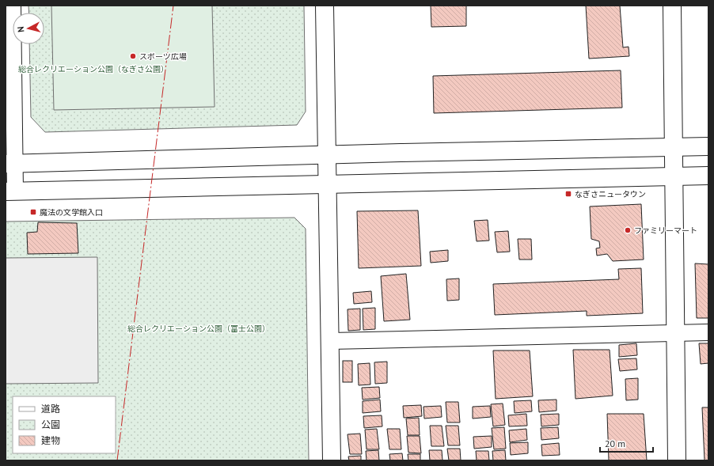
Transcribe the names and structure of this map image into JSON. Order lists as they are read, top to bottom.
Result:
{
  "parks": ["総合レクリエーション公園（なぎさ公園）", "総合レクリエーション公園（富士公園）"],
  "places": {
    "other": ["スポーツ広場", "ファミリーマート"],
    "transit": ["なぎさニュータウン", "魔法の文学館入口"]
  },
  "legend": ["道路", "公園", "建物"],
  "scale_bar": "20 m",
  "north": "left"
}
